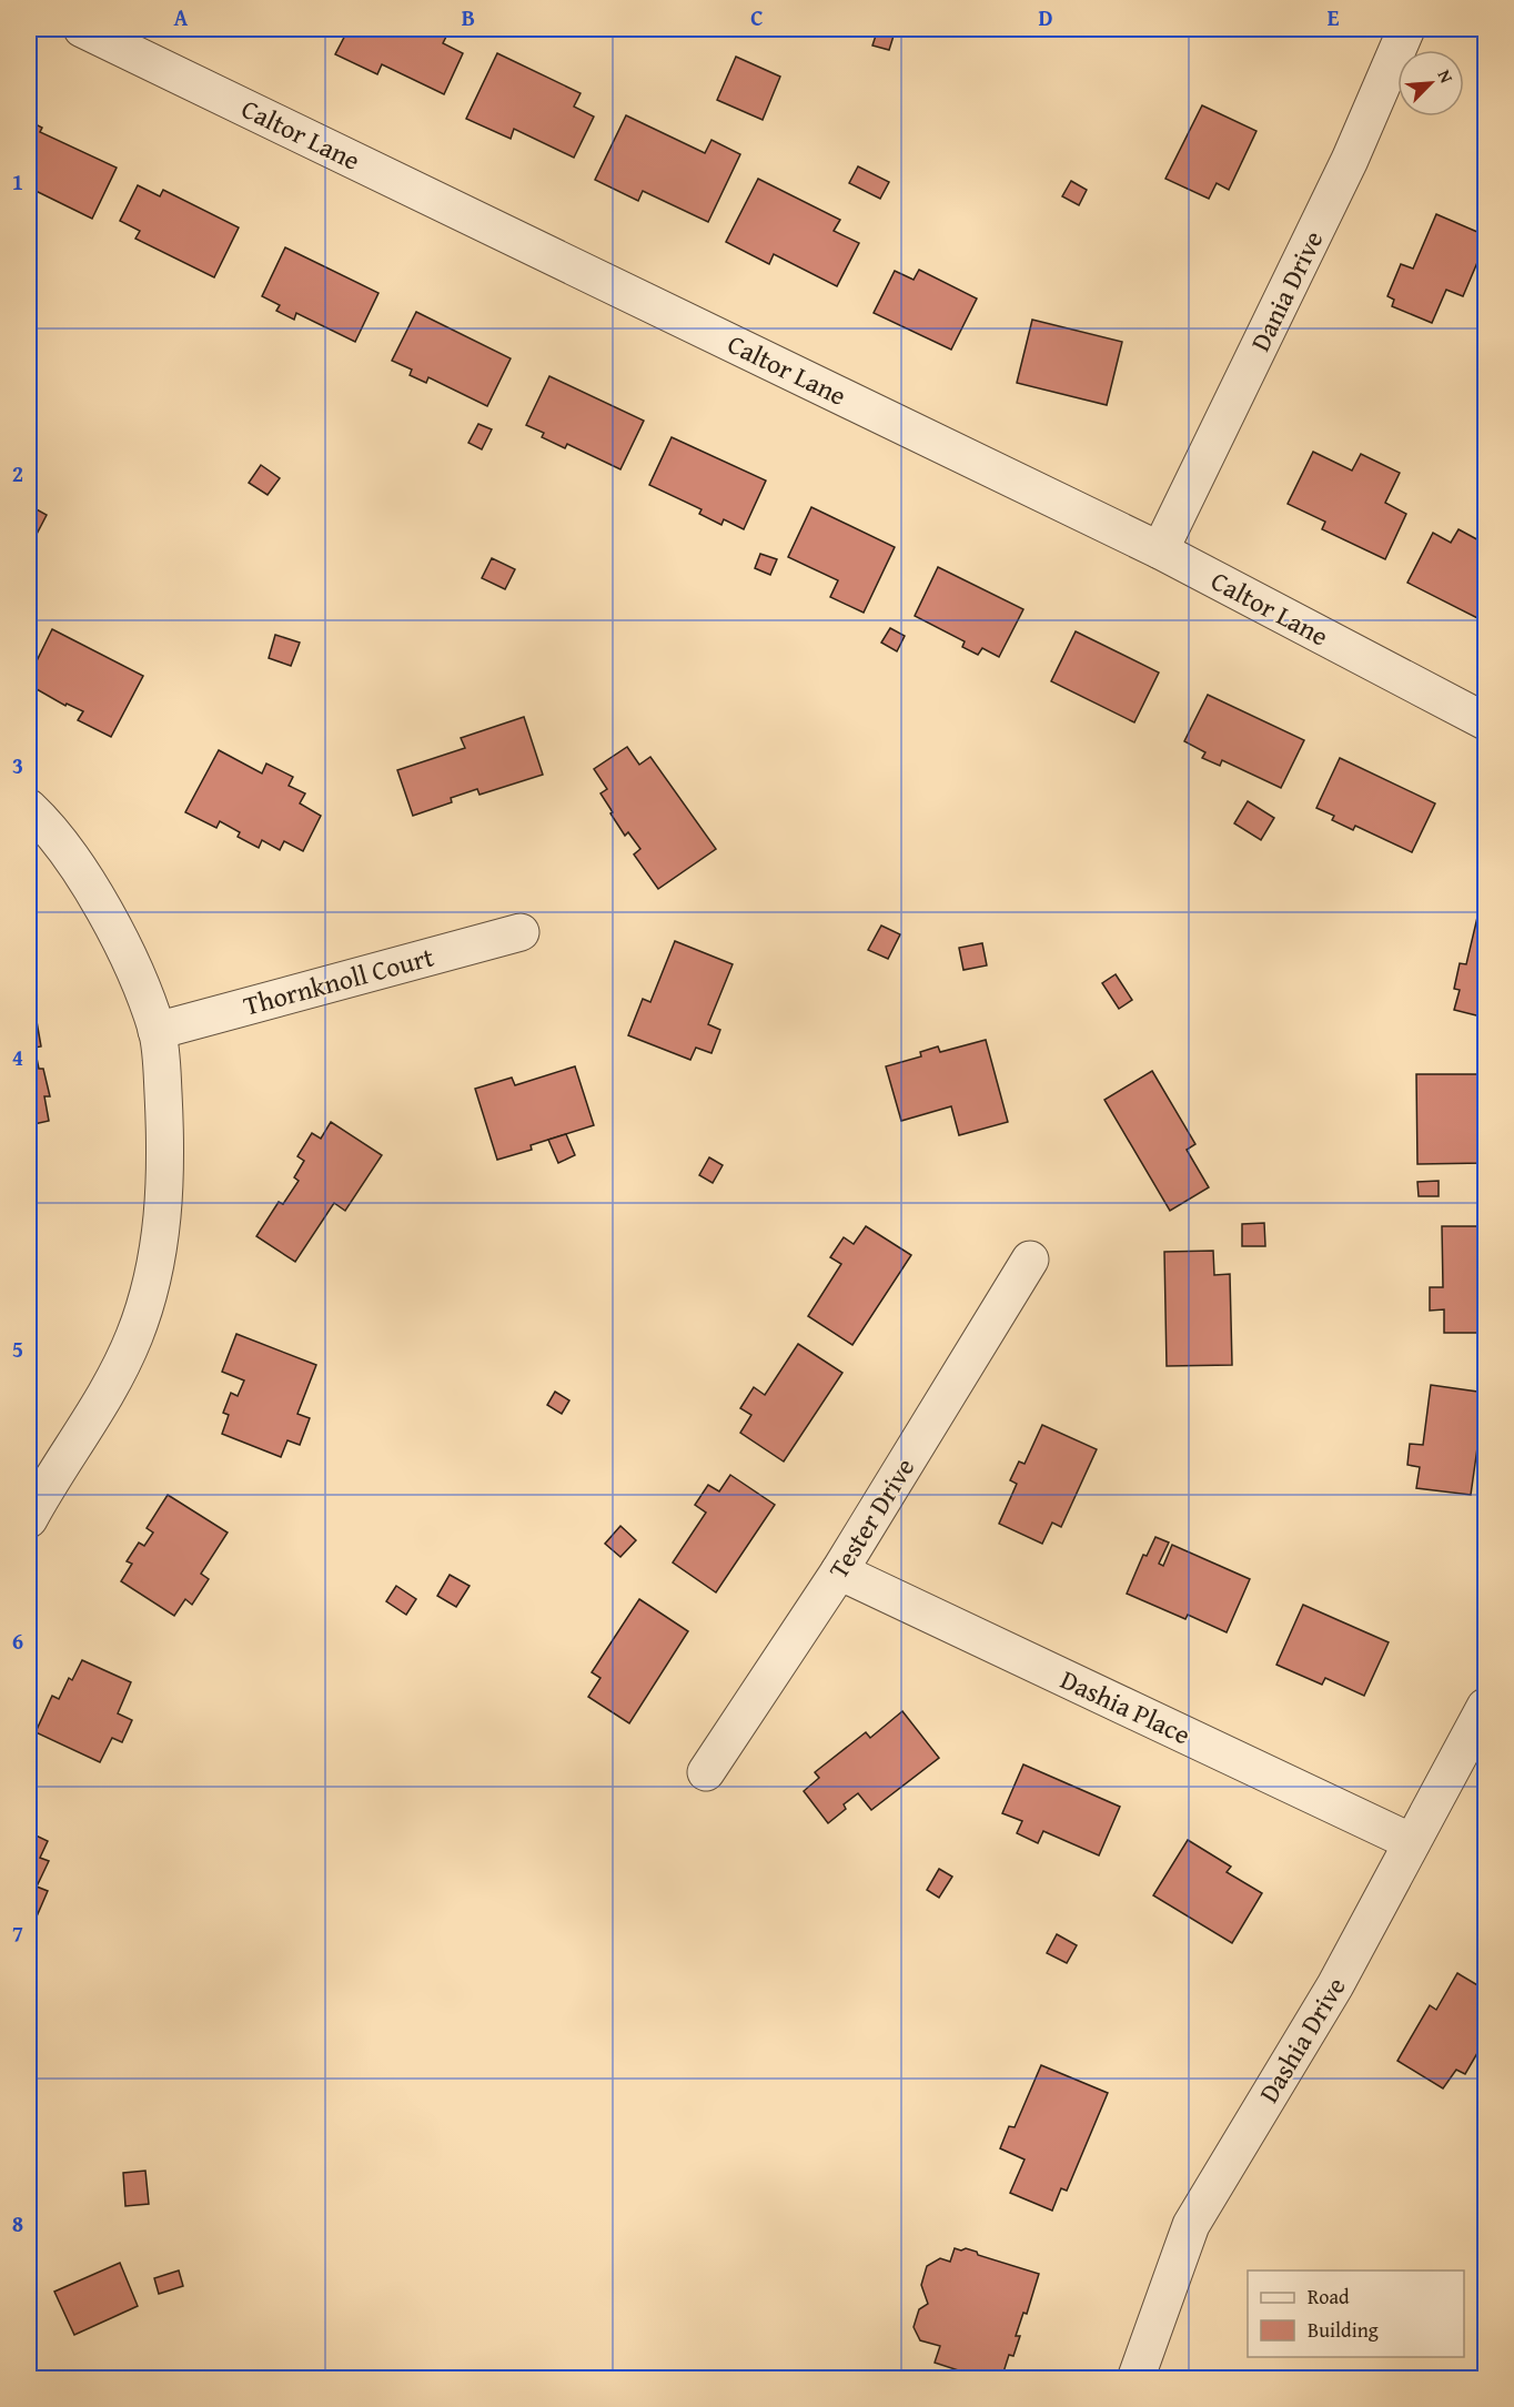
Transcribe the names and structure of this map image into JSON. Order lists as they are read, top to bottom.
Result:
{
  "streets": {
    "street": [
      "Caltor Lane",
      "Dania Drive",
      "Thornknoll Court",
      "Tester Drive",
      "Dashia Place",
      "Dashia Drive"
    ]
  },
  "crossings": [
    ["Caltor Lane", "Dania Drive"],
    ["Tester Drive", "Dashia Place"],
    ["Dashia Place", "Dashia Drive"]
  ],
  "legend": ["Road", "Building"],
  "north": "top right",
  "grid": {
    "columns": [
      "A",
      "B",
      "C",
      "D",
      "E"
    ],
    "rows": [
      "1",
      "2",
      "3",
      "4",
      "5",
      "6",
      "7",
      "8"
    ]
  }
}
